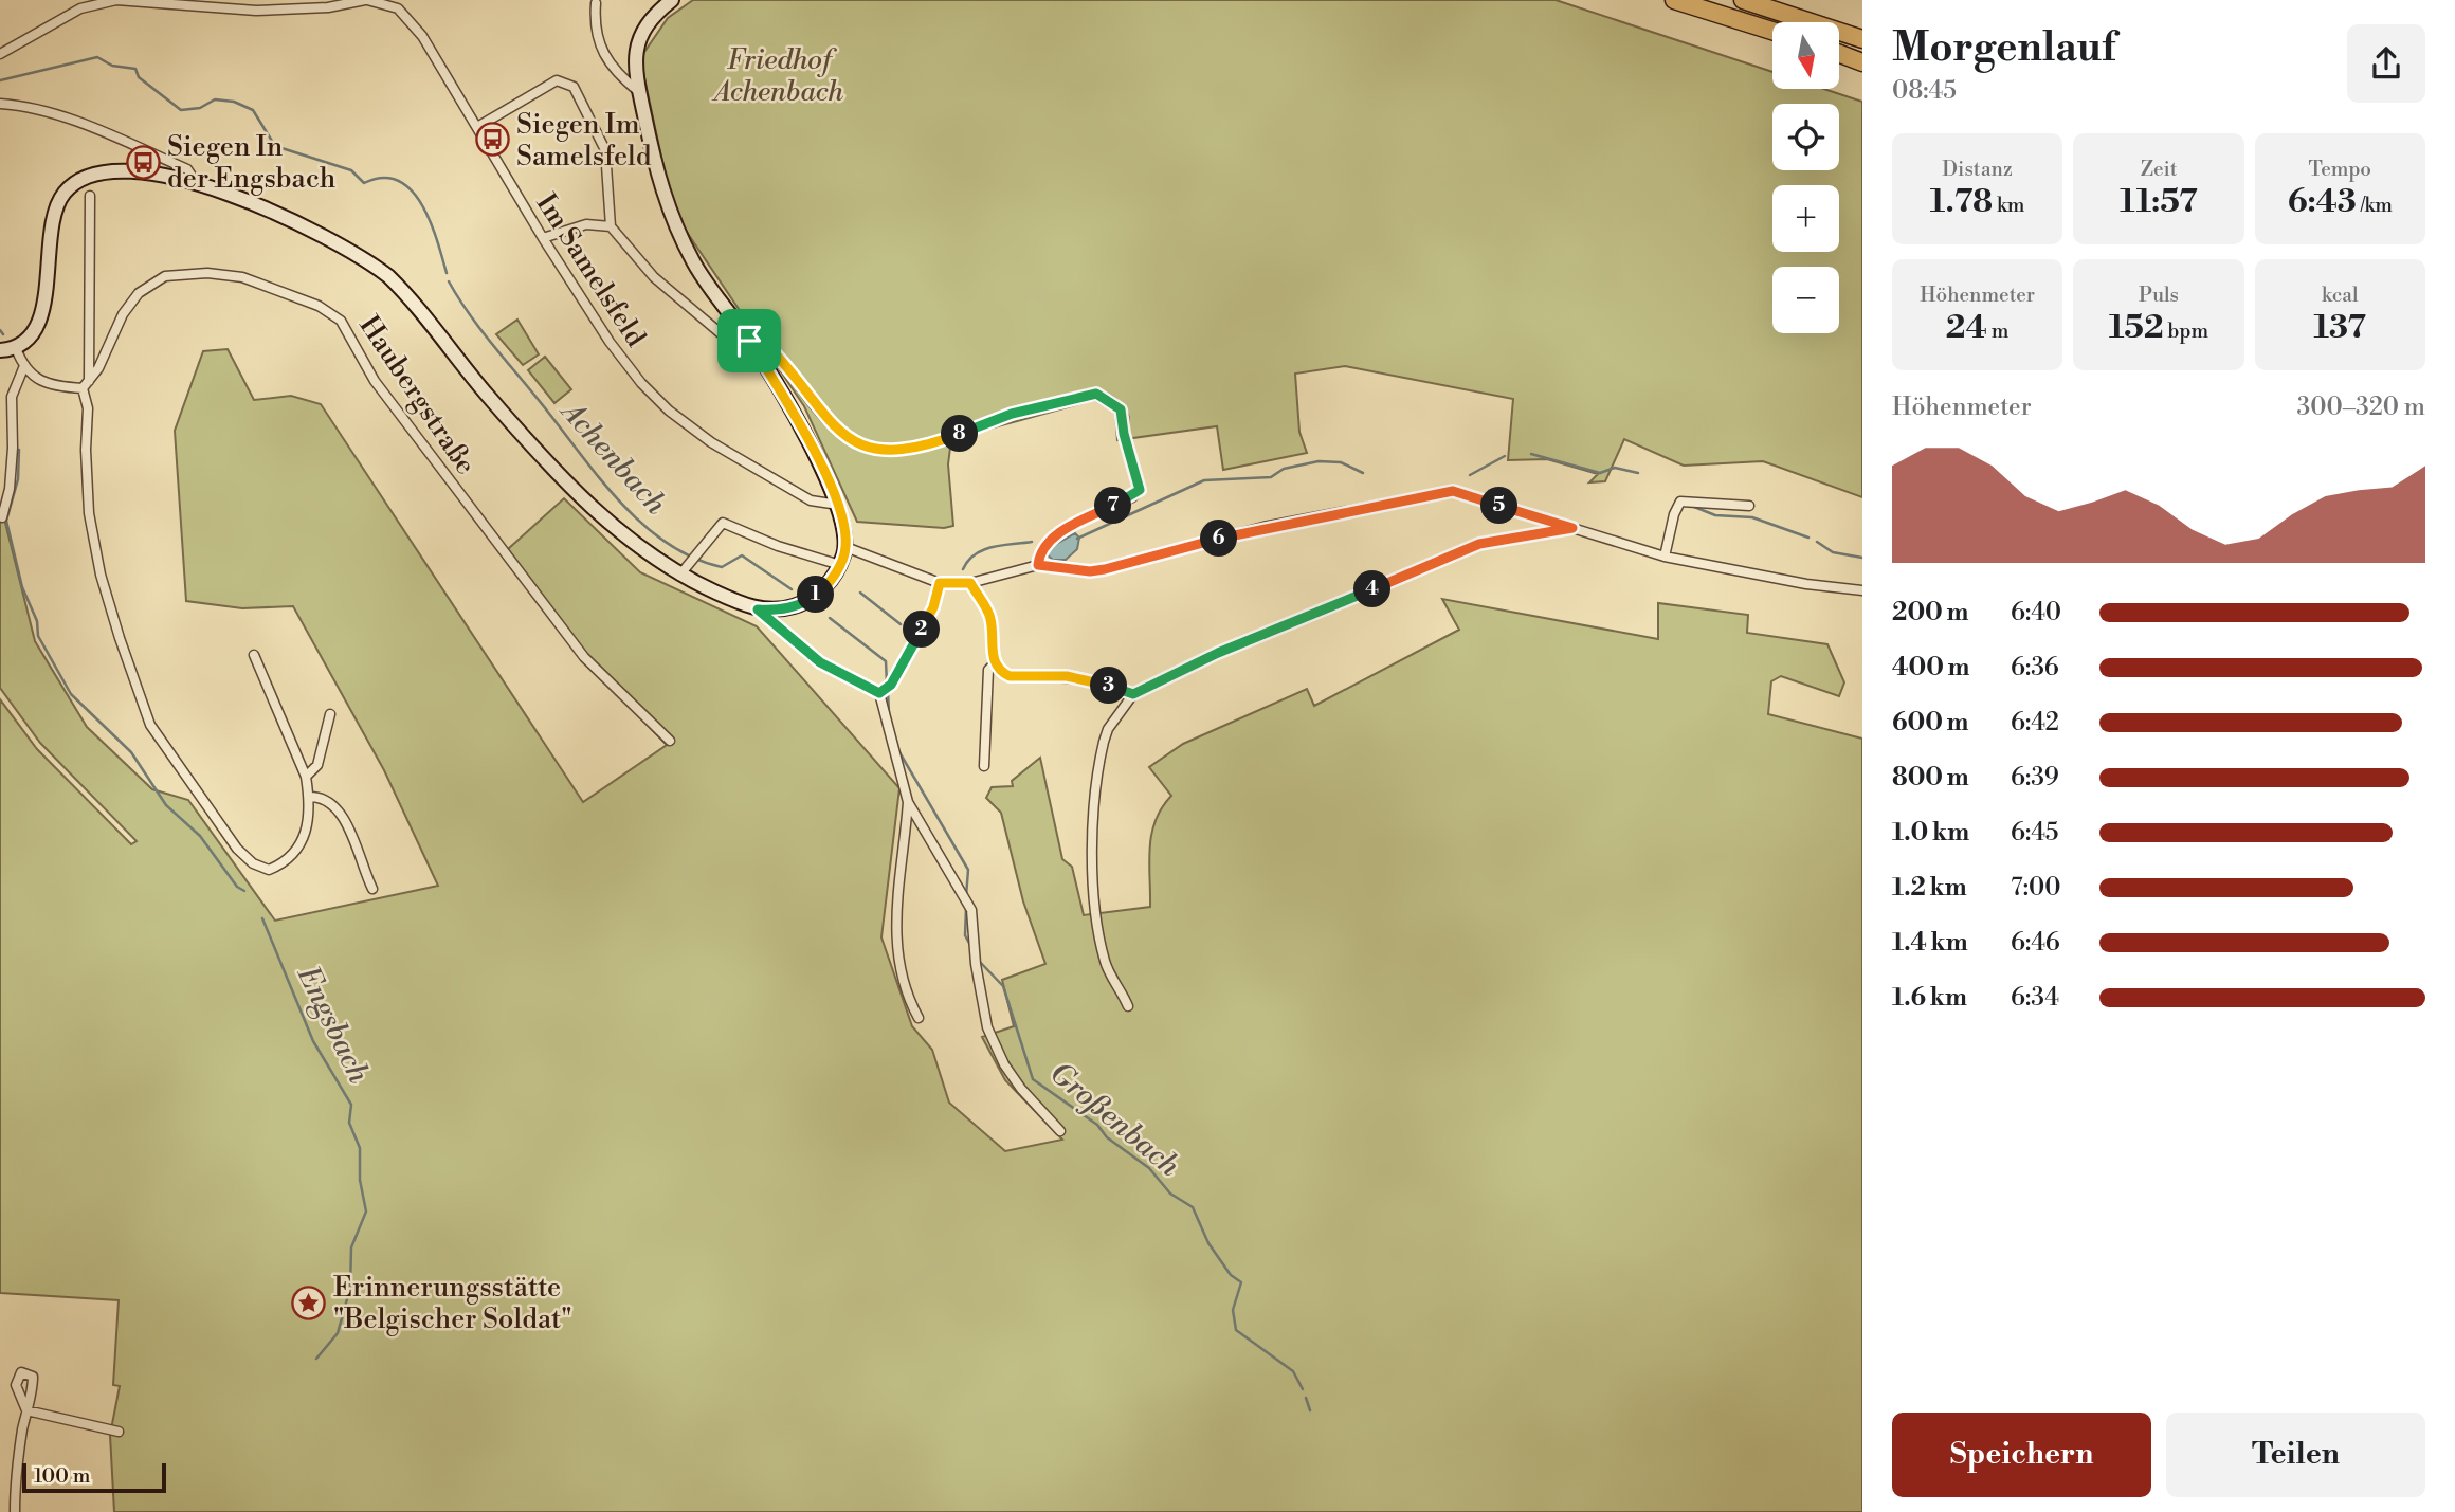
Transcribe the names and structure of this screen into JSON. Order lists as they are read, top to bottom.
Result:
{
  "streets": {
    "street": ["Im Samelsfeld", "Haubergstraße"]
  },
  "water": ["Achenbach", "Engsbach", "Großenbach"],
  "parks": ["Friedhof Achenbach"],
  "places": {
    "bus stop": ["Siegen Im Samelsfeld", "Siegen In der Engsbach"],
    "place": ["Erinnerungsstätte \"Belgischer Soldat\""]
  },
  "scale_bar": "100 m",
  "north": "bottom",
  "page": {
    "heading": ["Morgenlauf", "08:45"],
    "map_buttons": ["+", "−"],
    "stats": [
      ["Distanz", "1.78 km"],
      ["Zeit", "11:57"],
      ["Tempo", "6:43 /km"],
      ["Höhenmeter", "24 m"],
      ["Puls", "152 bpm"],
      ["kcal", "137"]
    ],
    "chart": ["Höhenmeter", "300–320 m"],
    "pins": [
      "8",
      "5",
      "7",
      "6",
      "4",
      "1",
      "2",
      "3"
    ],
    "list": [
      {
        "name": "200 m",
        "note": "6:40"
      },
      {
        "name": "400 m",
        "note": "6:36"
      },
      {
        "name": "600 m",
        "note": "6:42"
      },
      {
        "name": "800 m",
        "note": "6:39"
      },
      {
        "name": "1.0 km",
        "note": "6:45"
      },
      {
        "name": "1.2 km",
        "note": "7:00"
      },
      {
        "name": "1.4 km",
        "note": "6:46"
      },
      {
        "name": "1.6 km",
        "note": "6:34"
      }
    ],
    "buttons": ["Speichern", "Teilen"],
    "scale": "100 m"
  }
}
